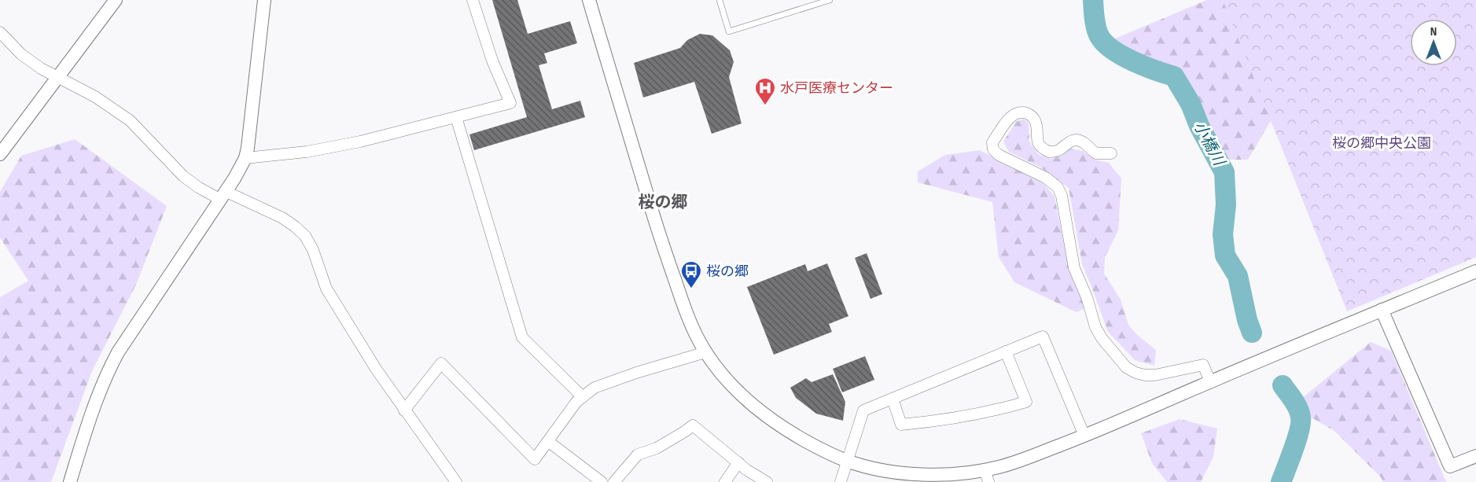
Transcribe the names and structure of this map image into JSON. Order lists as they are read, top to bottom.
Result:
{
  "districts": ["桜の郷"],
  "water": ["小橋川"],
  "parks": ["桜の郷中央公園"],
  "places": {
    "hospital": ["水戸医療センター"],
    "bus stop": ["桜の郷"]
  },
  "north": "top"
}
